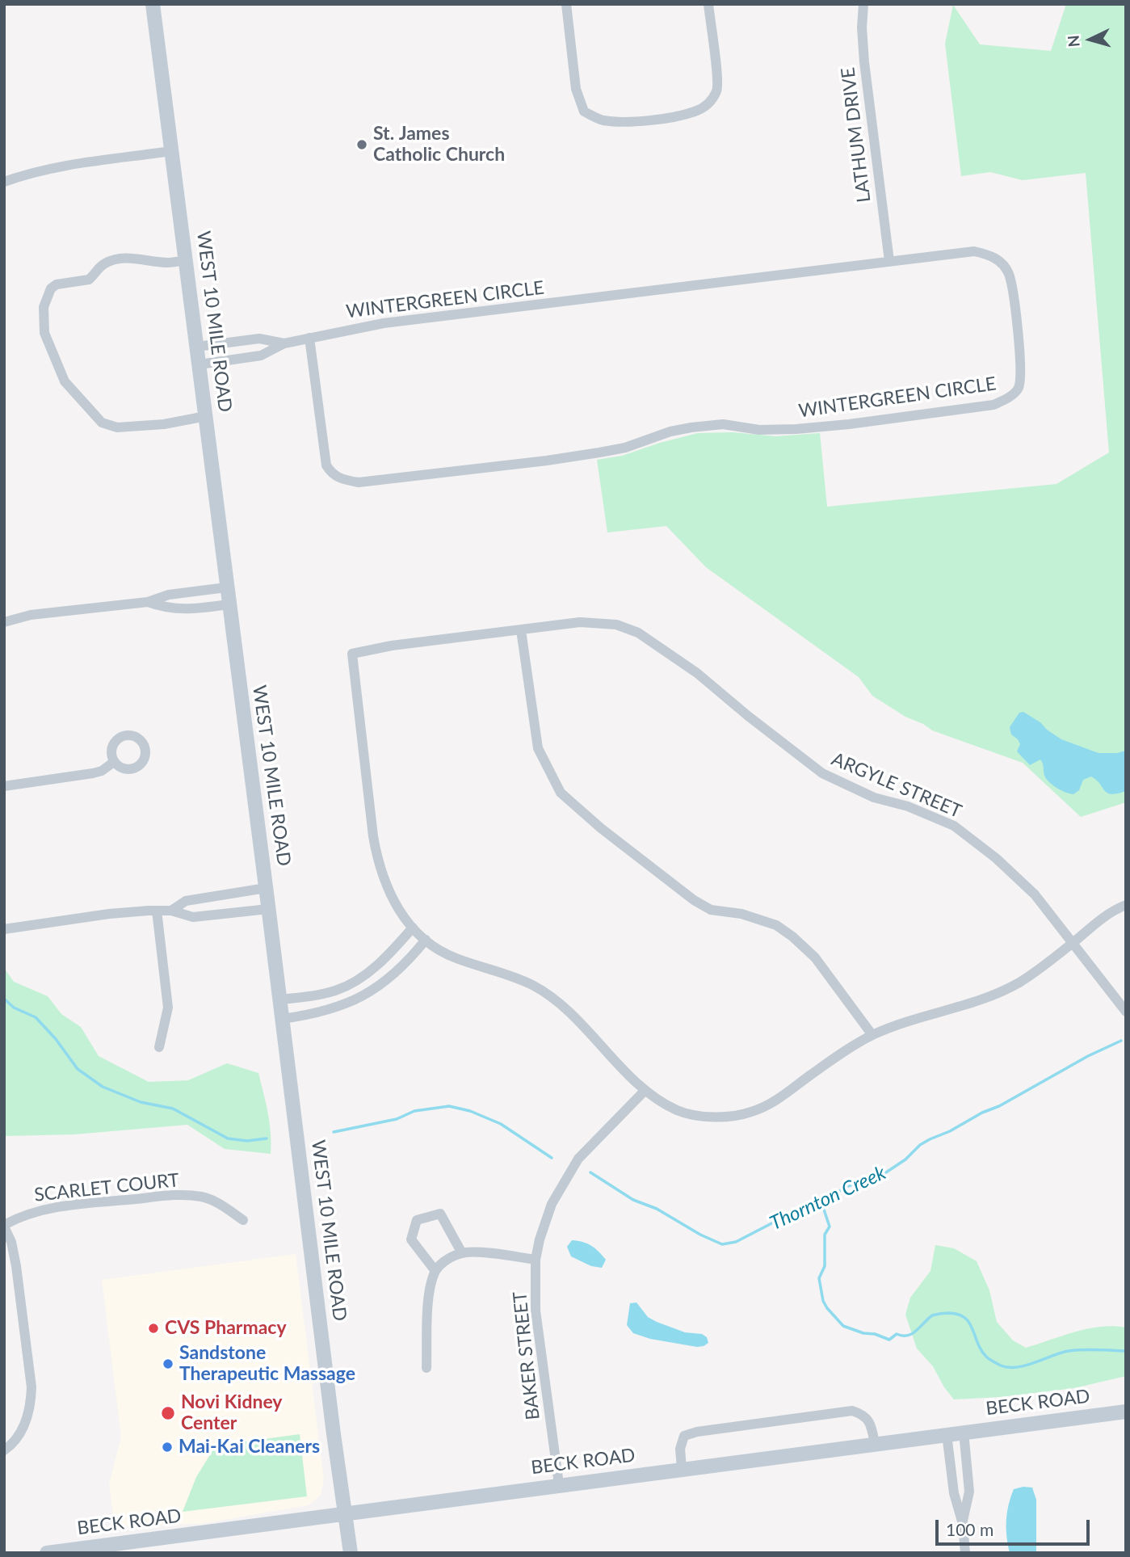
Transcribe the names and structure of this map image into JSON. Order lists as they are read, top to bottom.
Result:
{
  "streets": {
    "main road": ["WEST 10 MILE ROAD", "BECK ROAD"],
    "street": [
      "LATHUM DRIVE",
      "WINTERGREEN CIRCLE",
      "ARGYLE STREET",
      "SCARLET COURT",
      "BAKER STREET"
    ]
  },
  "crossings": [
    ["LATHUM DRIVE", "WINTERGREEN CIRCLE"],
    ["WINTERGREEN CIRCLE", "WEST 10 MILE ROAD"],
    ["WEST 10 MILE ROAD", "BECK ROAD"],
    ["BAKER STREET", "BECK ROAD"]
  ],
  "water": ["Thornton Creek"],
  "places": [
    "St. James Catholic Church",
    "CVS Pharmacy",
    "Sandstone Therapeutic Massage",
    "Novi Kidney Center",
    "Mai-Kai Cleaners"
  ],
  "scale_bar": "100 m",
  "north": "left"
}
